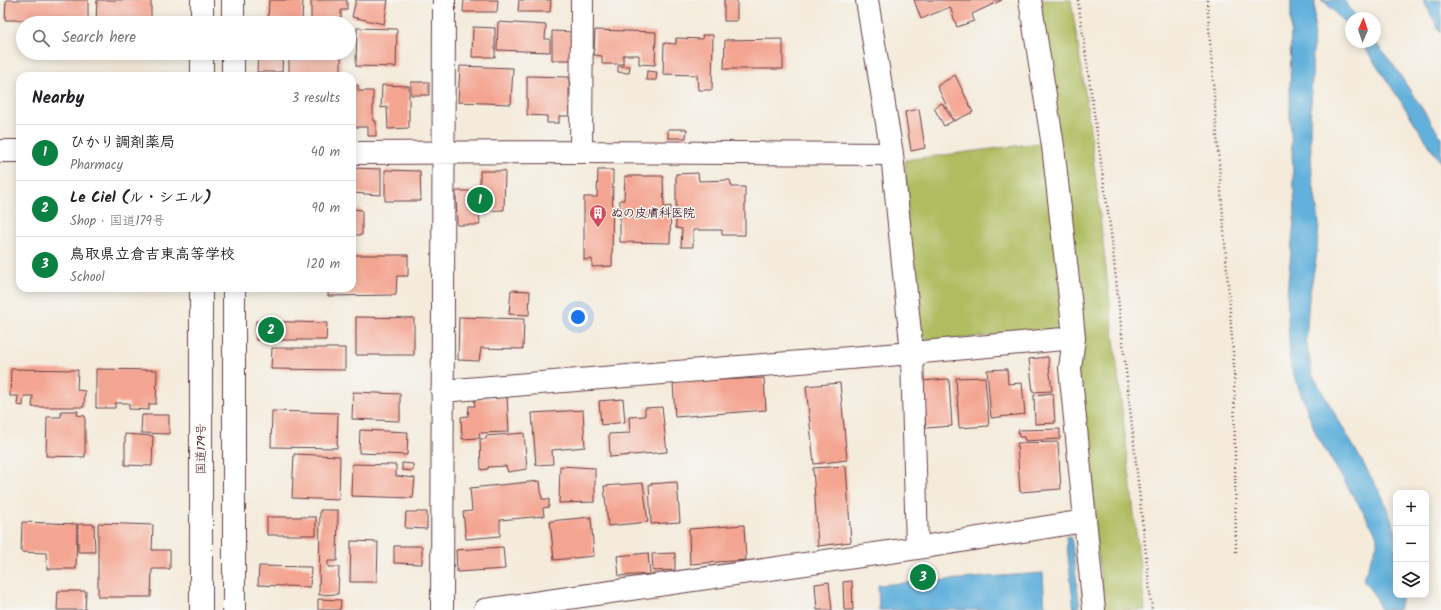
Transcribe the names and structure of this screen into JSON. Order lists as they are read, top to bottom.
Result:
{
  "streets": {
    "main road": ["国道179号"]
  },
  "places": {
    "building": ["ぬの皮膚科医院"]
  },
  "north": "top",
  "page": {
    "search": "Search here",
    "heading": ["Nearby", "3 results"],
    "list": [
      {
        "mark": "1",
        "name": "ひかり調剤薬局",
        "note": "Pharmacy",
        "value": "40 m"
      },
      {
        "mark": "2",
        "name": "Le Ciel (ル・シエル)",
        "note": "Shop · 国道179号",
        "value": "90 m"
      },
      {
        "mark": "3",
        "name": "鳥取県立倉吉東高等学校",
        "note": "School",
        "value": "120 m"
      }
    ],
    "pins": ["1", "2", "3"],
    "map_buttons": ["+", "−"]
  }
}
